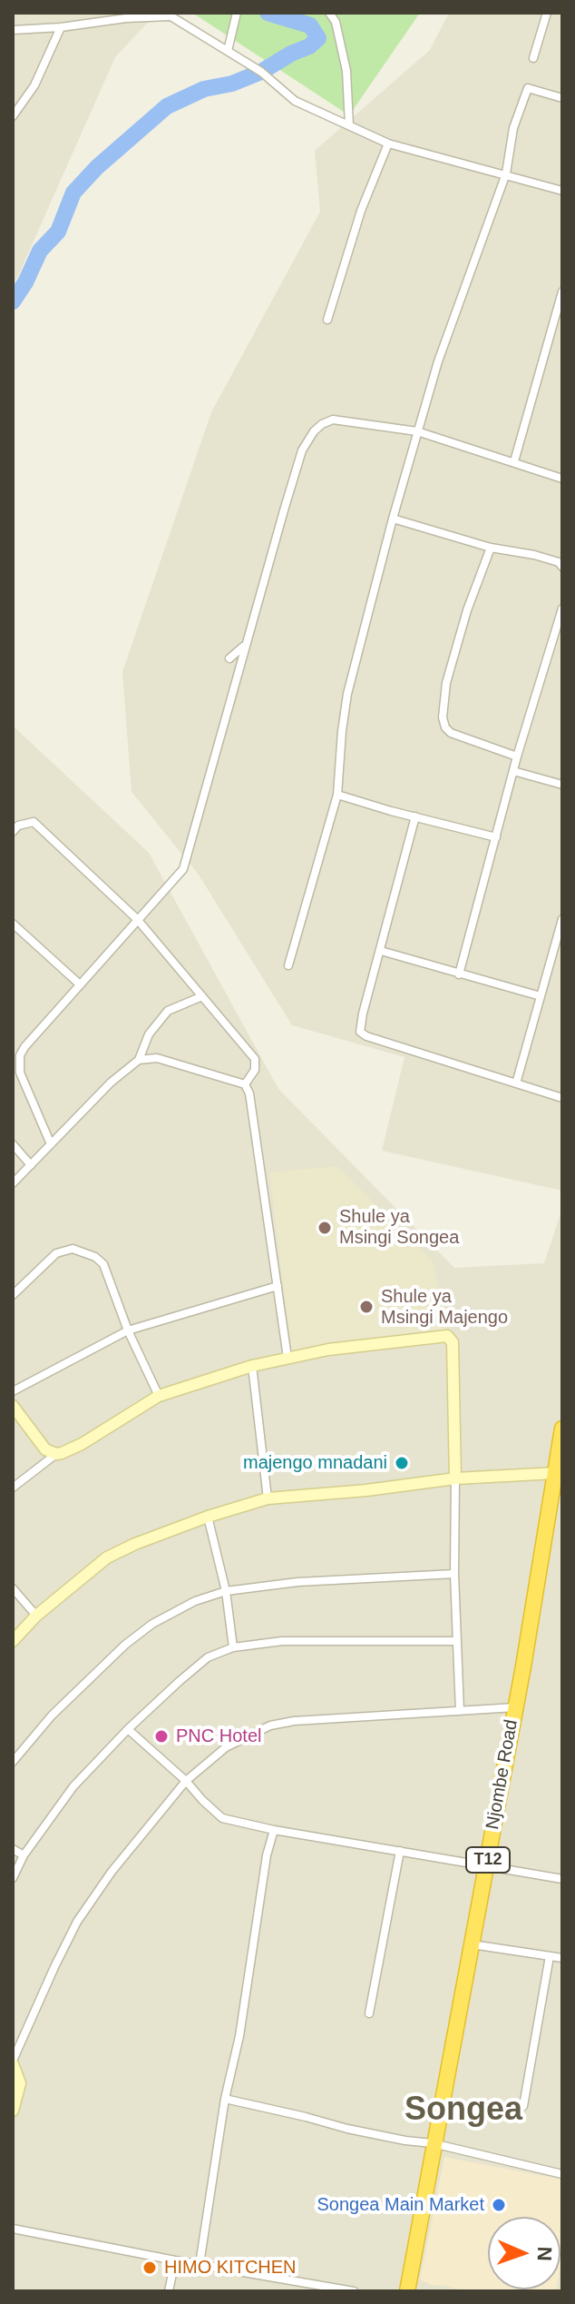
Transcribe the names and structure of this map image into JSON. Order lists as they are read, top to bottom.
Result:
{
  "streets": {
    "highway": ["Njombe Road", "T12"]
  },
  "districts": ["Songea"],
  "places": [
    "Shule ya Msingi Songea",
    "Shule ya Msingi Majengo",
    "majengo mnadani",
    "PNC Hotel",
    "Songea Main Market",
    "HIMO KITCHEN"
  ],
  "north": "right"
}
